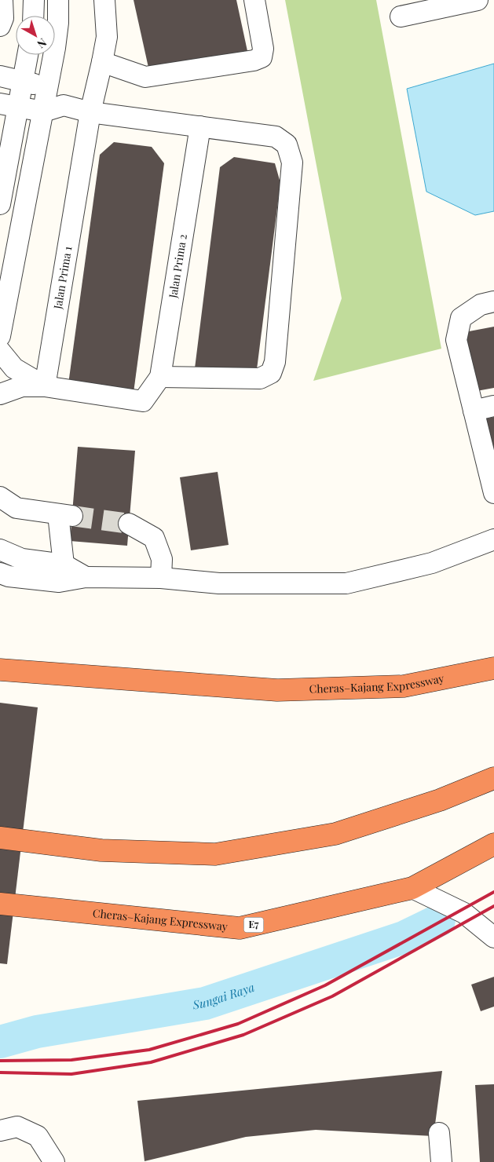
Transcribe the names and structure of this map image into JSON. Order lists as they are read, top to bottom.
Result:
{
  "streets": {
    "highway": ["Cheras–Kajang Expressway", "E7"],
    "street": ["Jalan Prima 2", "Jalan Prima 1"]
  },
  "crossings": [
    ["Jalan Prima 2", "Jalan Prima 1"]
  ],
  "water": ["Sungai Raya"],
  "north": "bottom right"
}
